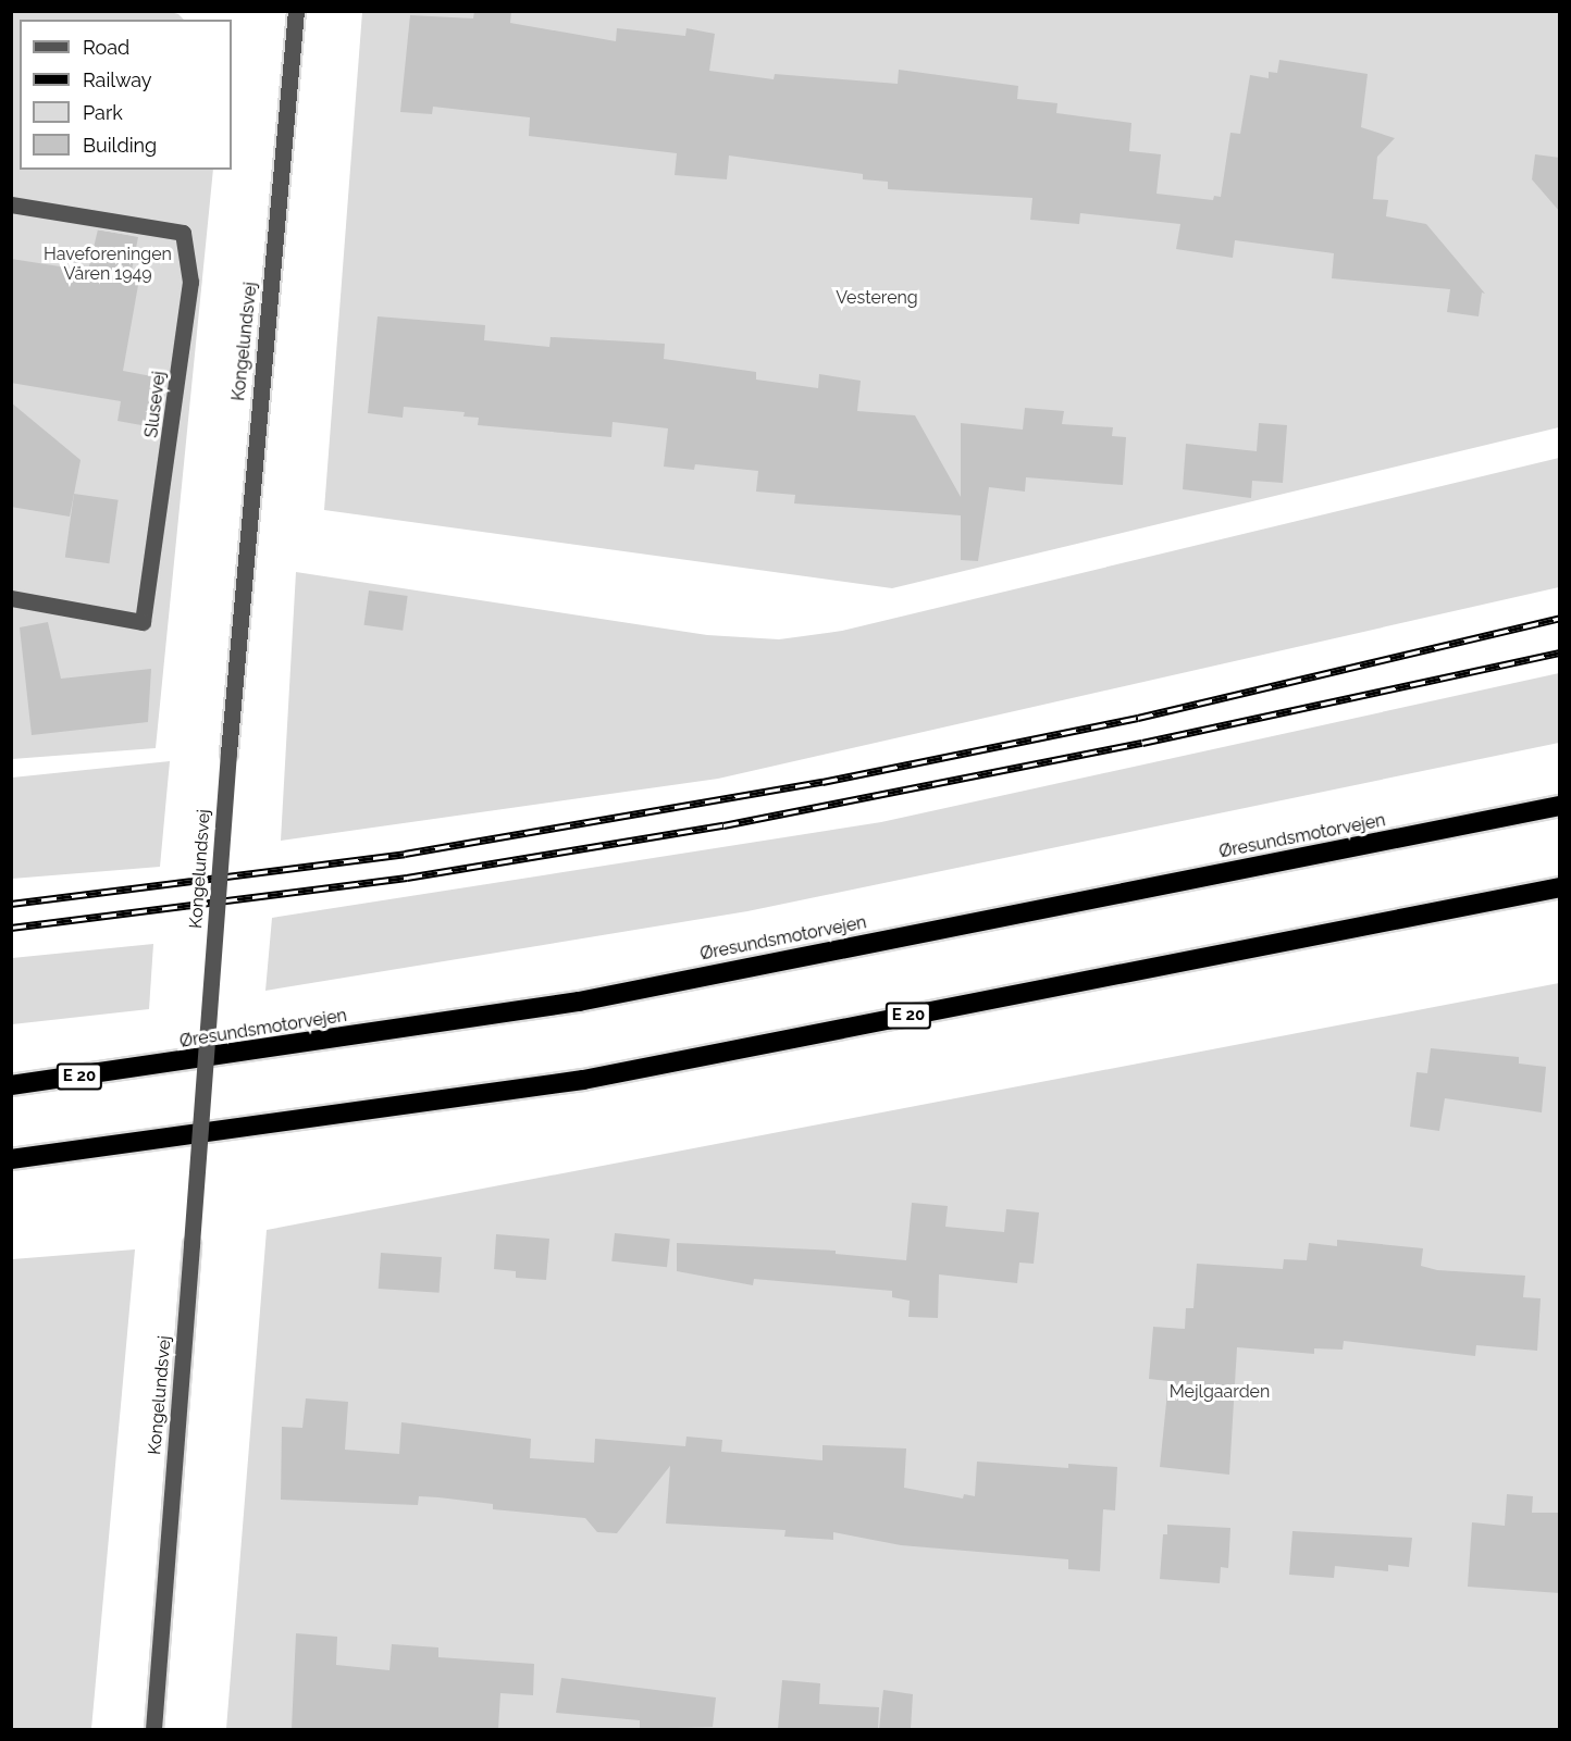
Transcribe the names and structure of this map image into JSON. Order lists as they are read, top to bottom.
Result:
{
  "streets": {
    "highway": ["Øresundsmotorvejen", "E 20"],
    "street": ["Kongelundsvej", "Slusevej"]
  },
  "parks": ["Haveforeningen Våren 1949", "Vestereng", "Mejlgaarden"],
  "legend": [
    "Road",
    "Railway",
    "Park",
    "Building"
  ]
}
